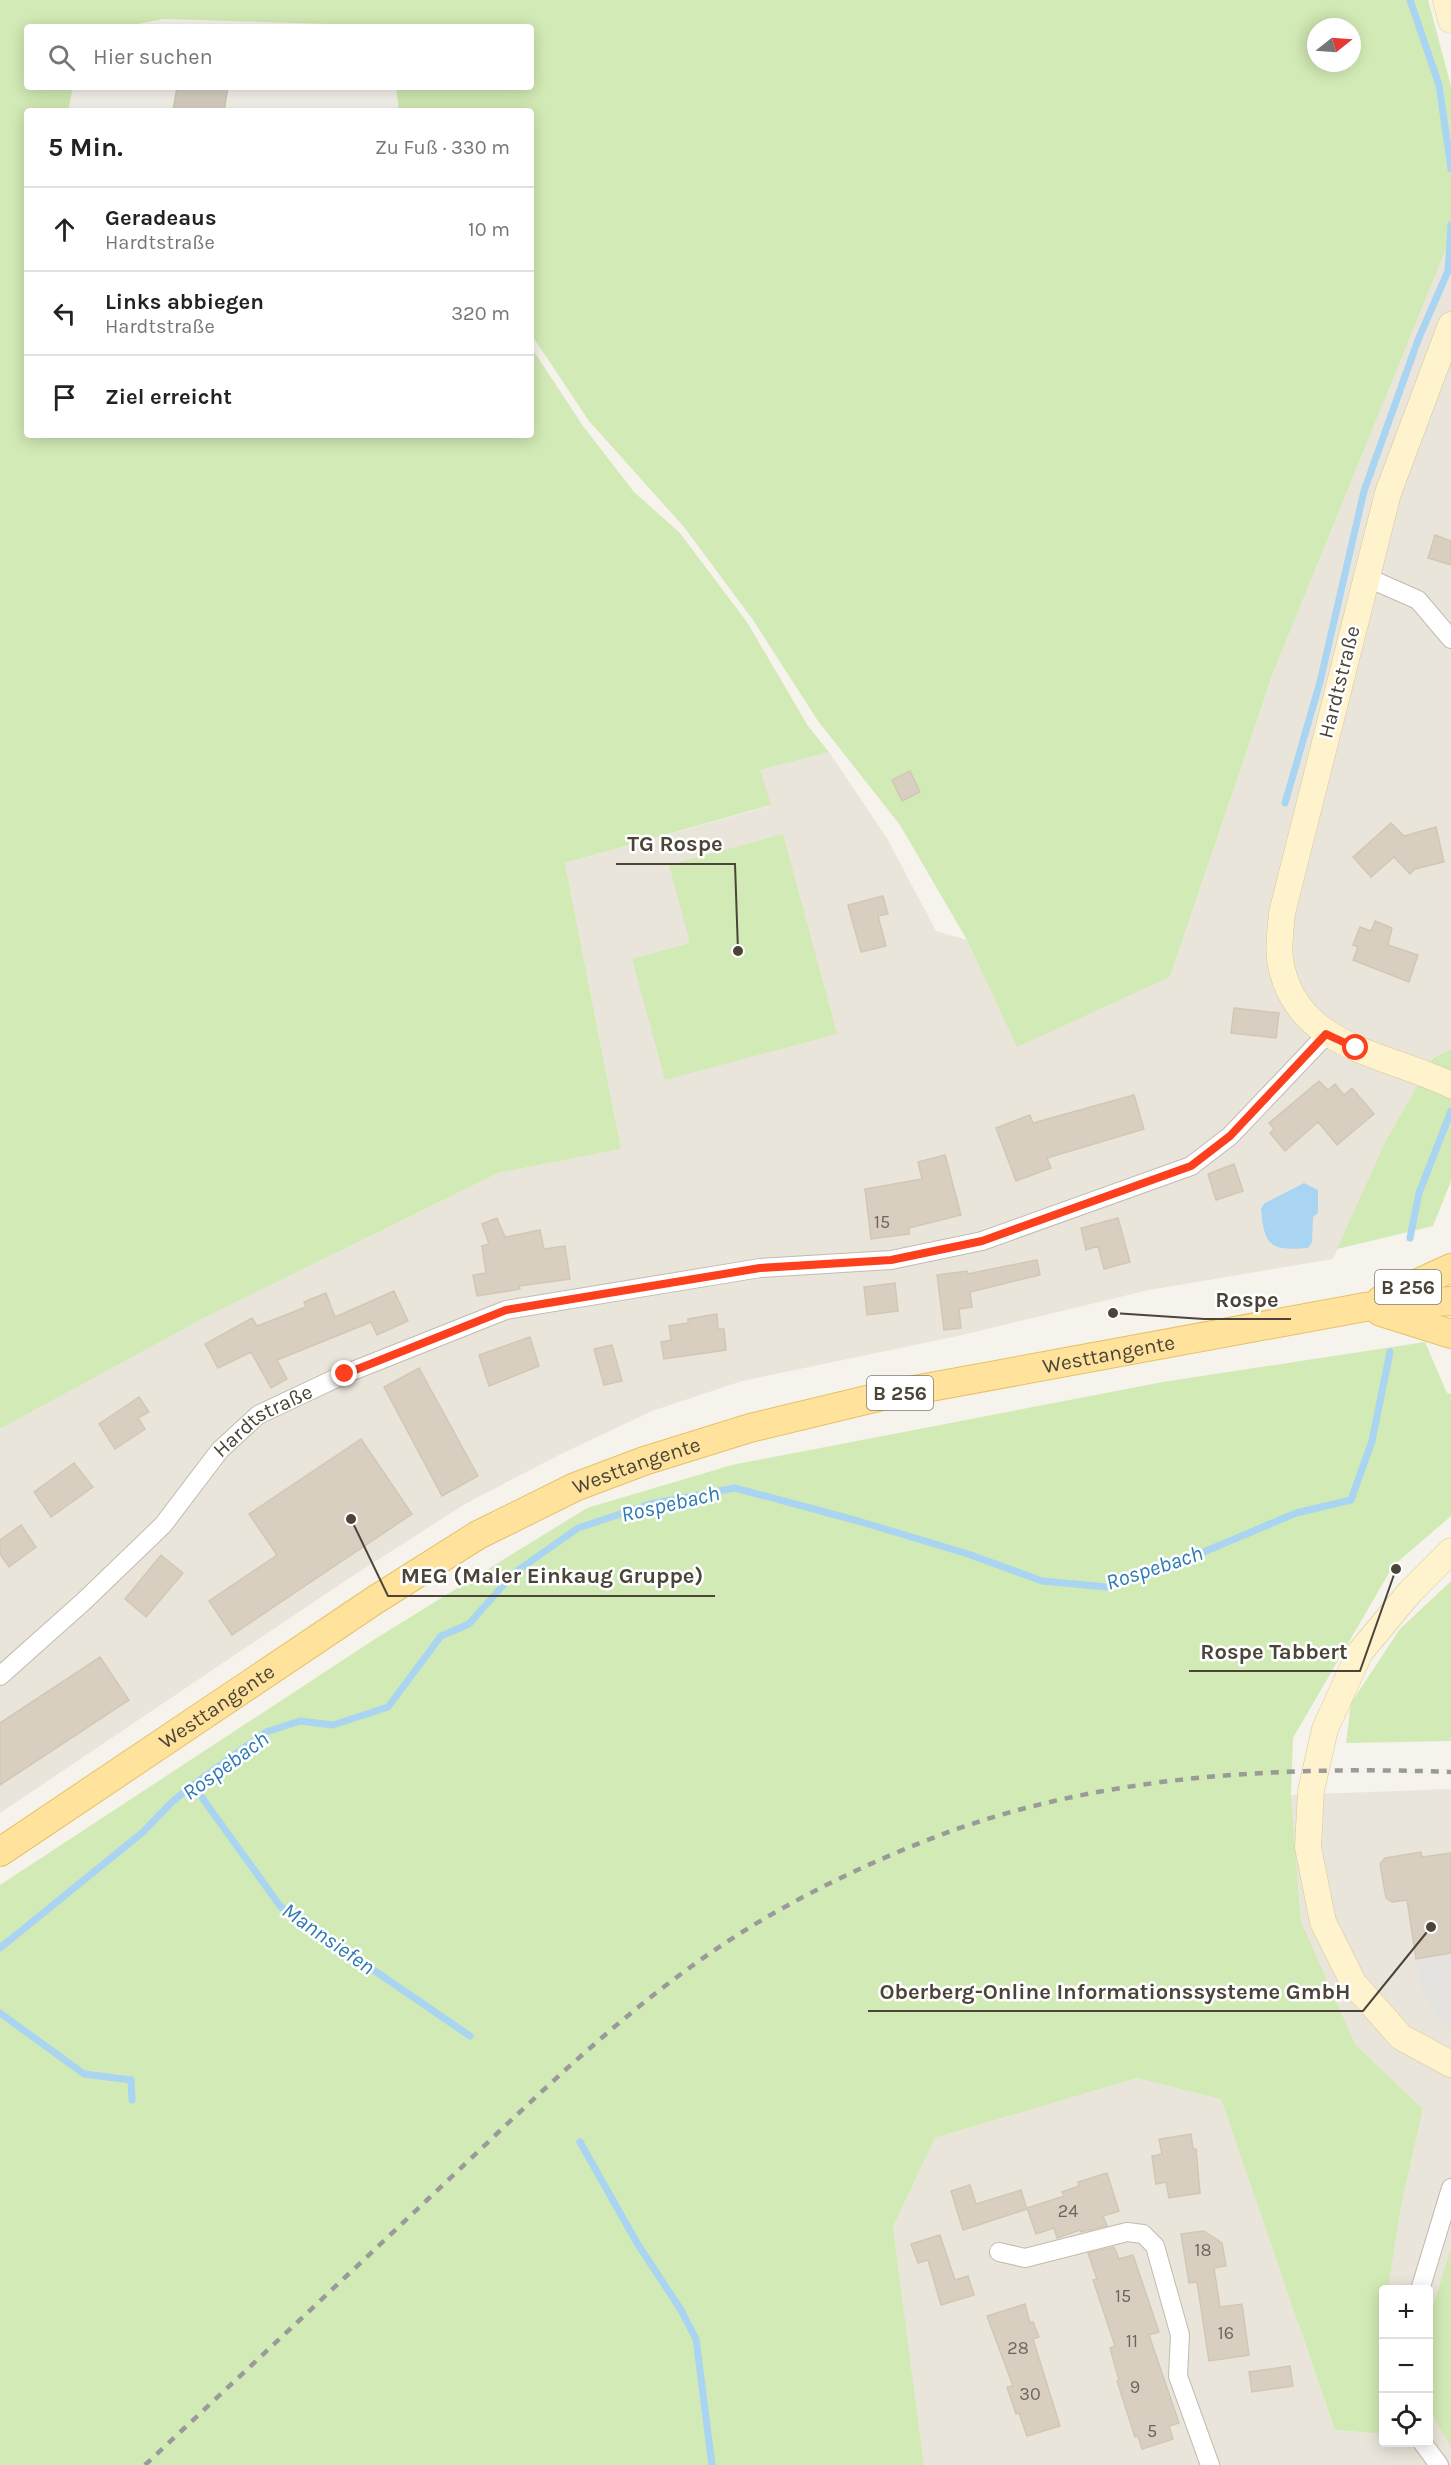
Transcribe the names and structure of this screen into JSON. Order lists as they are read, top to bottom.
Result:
{
  "streets": {
    "main road": ["B 256", "Westtangente"],
    "street": ["Hardtstraße"]
  },
  "crossings": [
    ["B 256", "Westtangente"]
  ],
  "water": ["Rospebach", "Mannsiefen"],
  "places": [
    "TG Rospe",
    "Rospe",
    "MEG (Maler Einkaug Gruppe)",
    "Rospe Tabbert",
    "Oberberg-Online Informationssysteme GmbH"
  ],
  "house_numbers": [
    "15",
    "24",
    "18",
    "15",
    "16",
    "11",
    "28",
    "9",
    "30",
    "5"
  ],
  "north": "right",
  "page": {
    "search": "Hier suchen",
    "heading": ["5 Min.", "Zu Fuß · 330 m"],
    "list": [
      ["Geradeaus", "Hardtstraße", "10 m"],
      ["Links abbiegen", "Hardtstraße", "320 m"],
      "Ziel erreicht"
    ],
    "map_buttons": ["+", "−"]
  }
}
